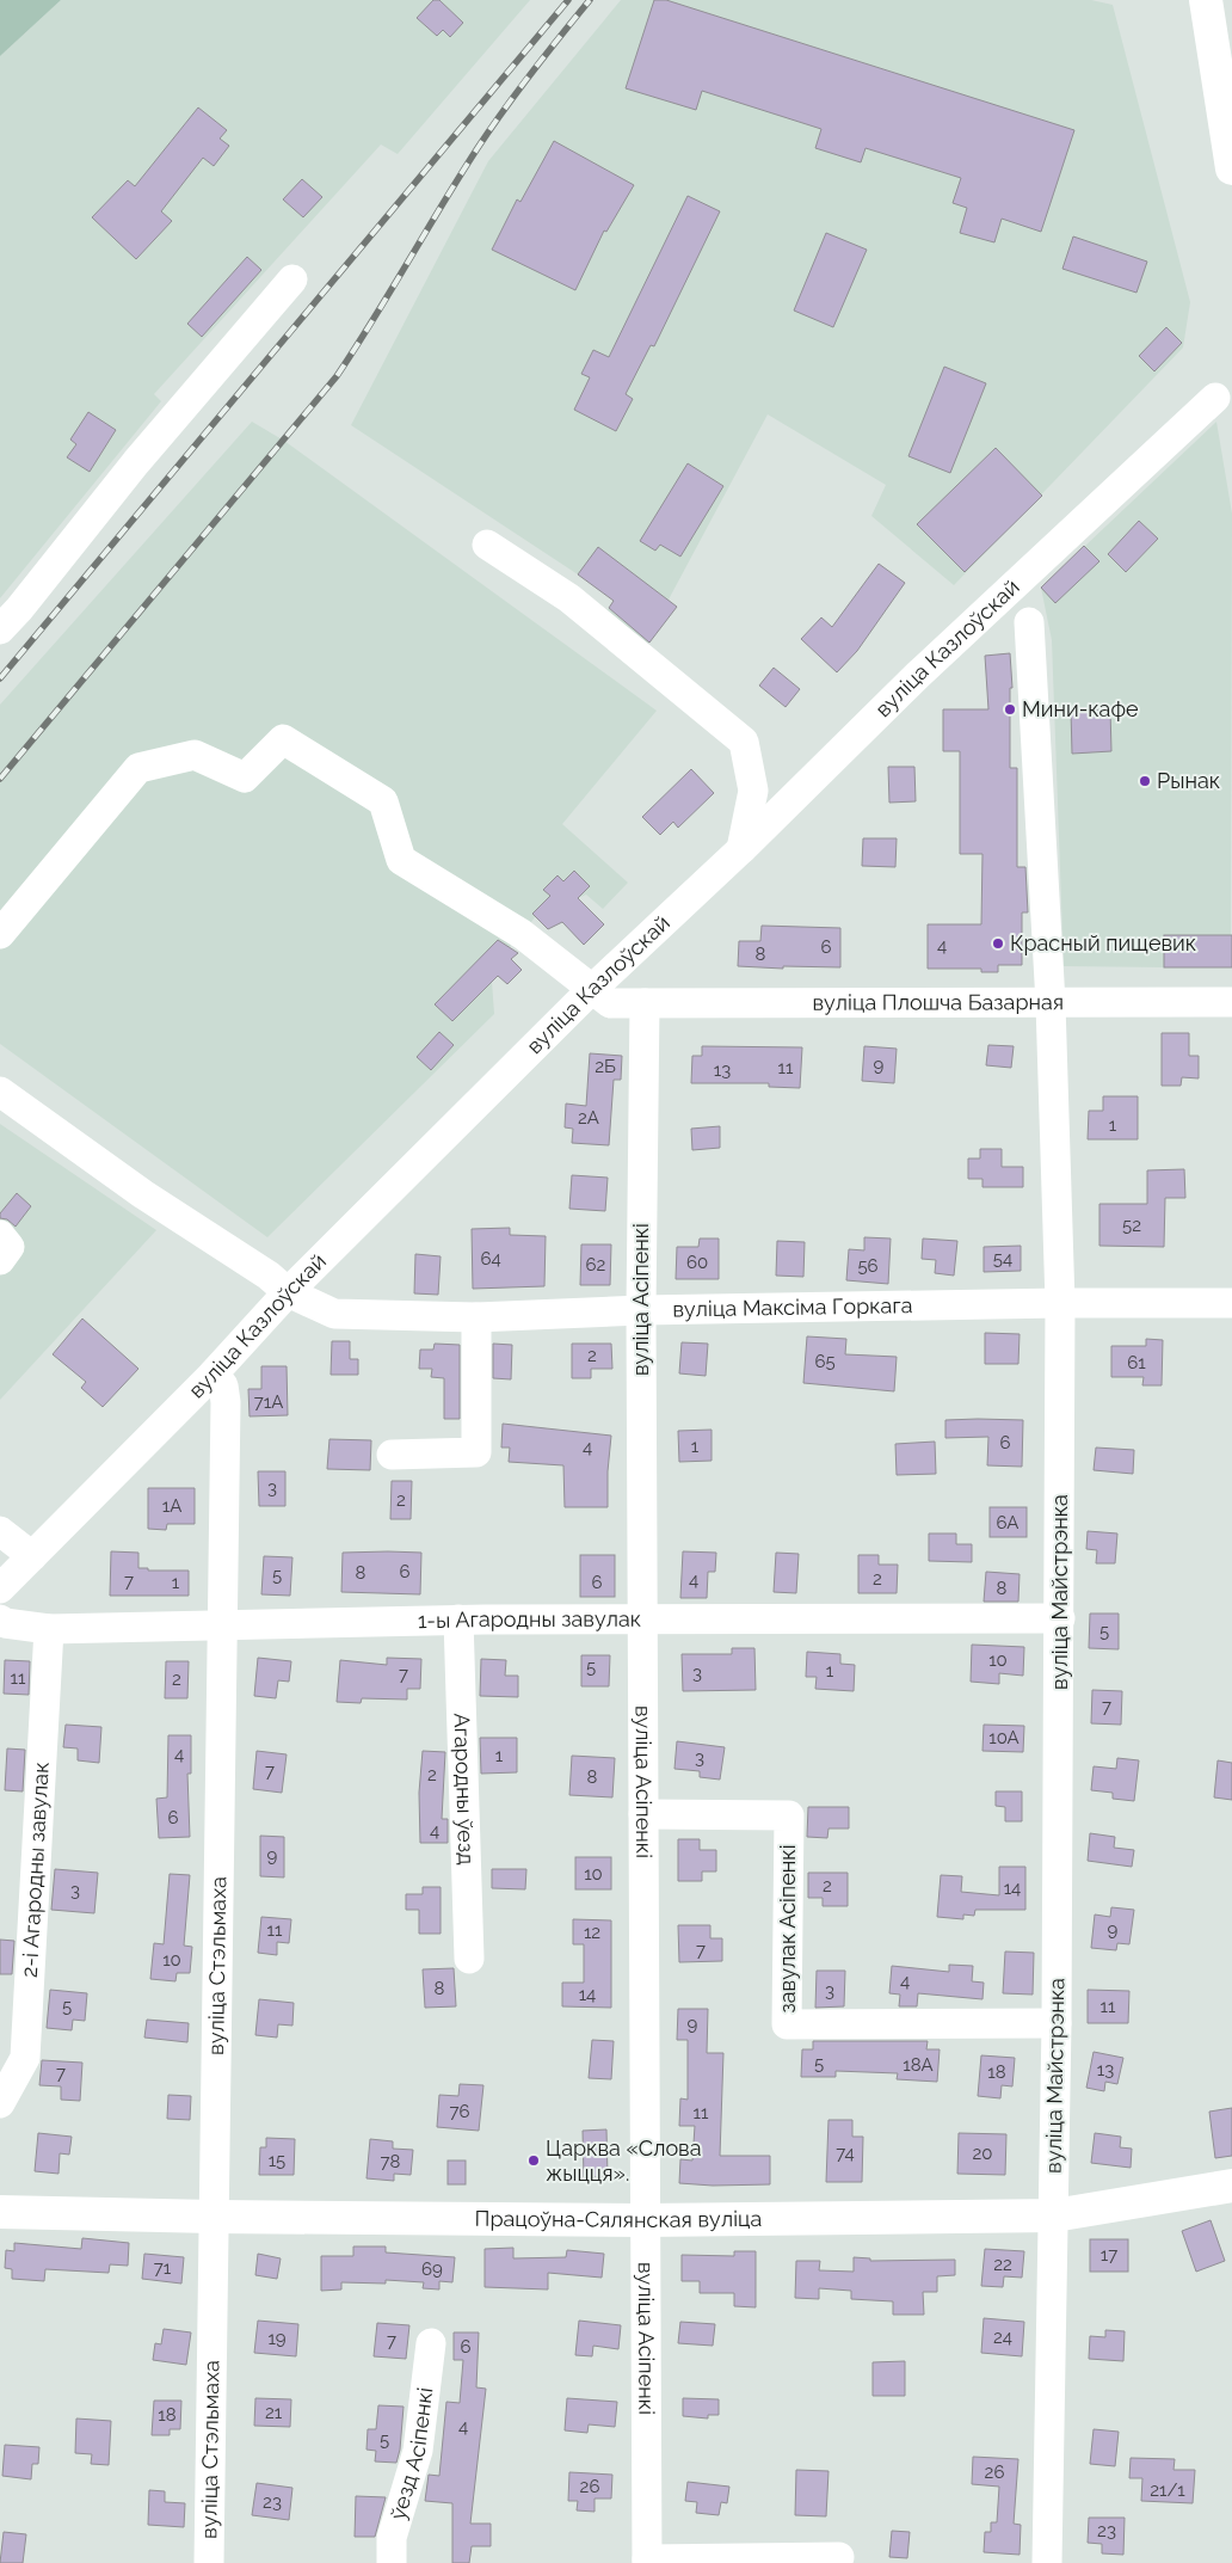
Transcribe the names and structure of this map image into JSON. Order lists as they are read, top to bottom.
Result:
{
  "streets": {
    "main road": ["Працоўна-Сялянская вуліца"],
    "street": [
      "вуліца Казлоўскай",
      "вуліца Плошча Базарная",
      "вуліца Асіпенкі",
      "вуліца Максіма Горкага",
      "вуліца Майстрэнка",
      "1-ы Агародны завулак",
      "Агародны ўезд",
      "2-і Агародны завулак",
      "завулак Асіпенкі",
      "вуліца Стэльмаха",
      "ўезд Асіпенкі"
    ]
  },
  "crossings": [
    ["вуліца Казлоўскай", "вуліца Плошча Базарная"],
    ["вуліца Казлоўскай", "вуліца Максіма Горкага"],
    ["вуліца Казлоўскай", "вуліца Стэльмаха"],
    ["вуліца Плошча Базарная", "вуліца Асіпенкі"],
    ["вуліца Плошча Базарная", "вуліца Майстрэнка"],
    ["вуліца Асіпенкі", "вуліца Максіма Горкага"],
    ["вуліца Асіпенкі", "1-ы Агародны завулак"],
    ["вуліца Асіпенкі", "завулак Асіпенкі"],
    ["вуліца Асіпенкі", "Працоўна-Сялянская вуліца"],
    ["вуліца Максіма Горкага", "вуліца Майстрэнка"],
    ["вуліца Майстрэнка", "1-ы Агародны завулак"],
    ["вуліца Майстрэнка", "завулак Асіпенкі"],
    ["вуліца Майстрэнка", "Працоўна-Сялянская вуліца"],
    ["1-ы Агародны завулак", "Агародны ўезд"],
    ["1-ы Агародны завулак", "2-і Агародны завулак"],
    ["1-ы Агародны завулак", "вуліца Стэльмаха"],
    ["вуліца Стэльмаха", "Працоўна-Сялянская вуліца"]
  ],
  "places": [
    "Мини-кафе",
    "Рынак",
    "Красный пищевик",
    "Царква «Слова жыцця»."
  ],
  "house_numbers": [
    "4",
    "6",
    "8",
    "9",
    "2Б",
    "11",
    "13",
    "2А",
    "1",
    "52",
    "64",
    "54",
    "60",
    "62",
    "56",
    "2",
    "65",
    "61",
    "71А",
    "6",
    "1",
    "4",
    "3",
    "2",
    "1А",
    "6А",
    "6",
    "8",
    "5",
    "2",
    "4",
    "7",
    "1",
    "6",
    "8",
    "5",
    "10",
    "5",
    "1",
    "3",
    "7",
    "11",
    "2",
    "7",
    "10А",
    "4",
    "1",
    "3",
    "7",
    "2",
    "8",
    "6",
    "4",
    "9",
    "10",
    "2",
    "14",
    "3",
    "11",
    "9",
    "12",
    "7",
    "10",
    "4",
    "8",
    "3",
    "14",
    "5",
    "11",
    "9",
    "5",
    "18А",
    "13",
    "18",
    "7",
    "76",
    "11",
    "74",
    "20",
    "15",
    "78",
    "17",
    "22",
    "71",
    "69",
    "24",
    "19",
    "7",
    "6",
    "21",
    "18",
    "4",
    "5",
    "26",
    "26",
    "21/1",
    "23",
    "23"
  ]
}
